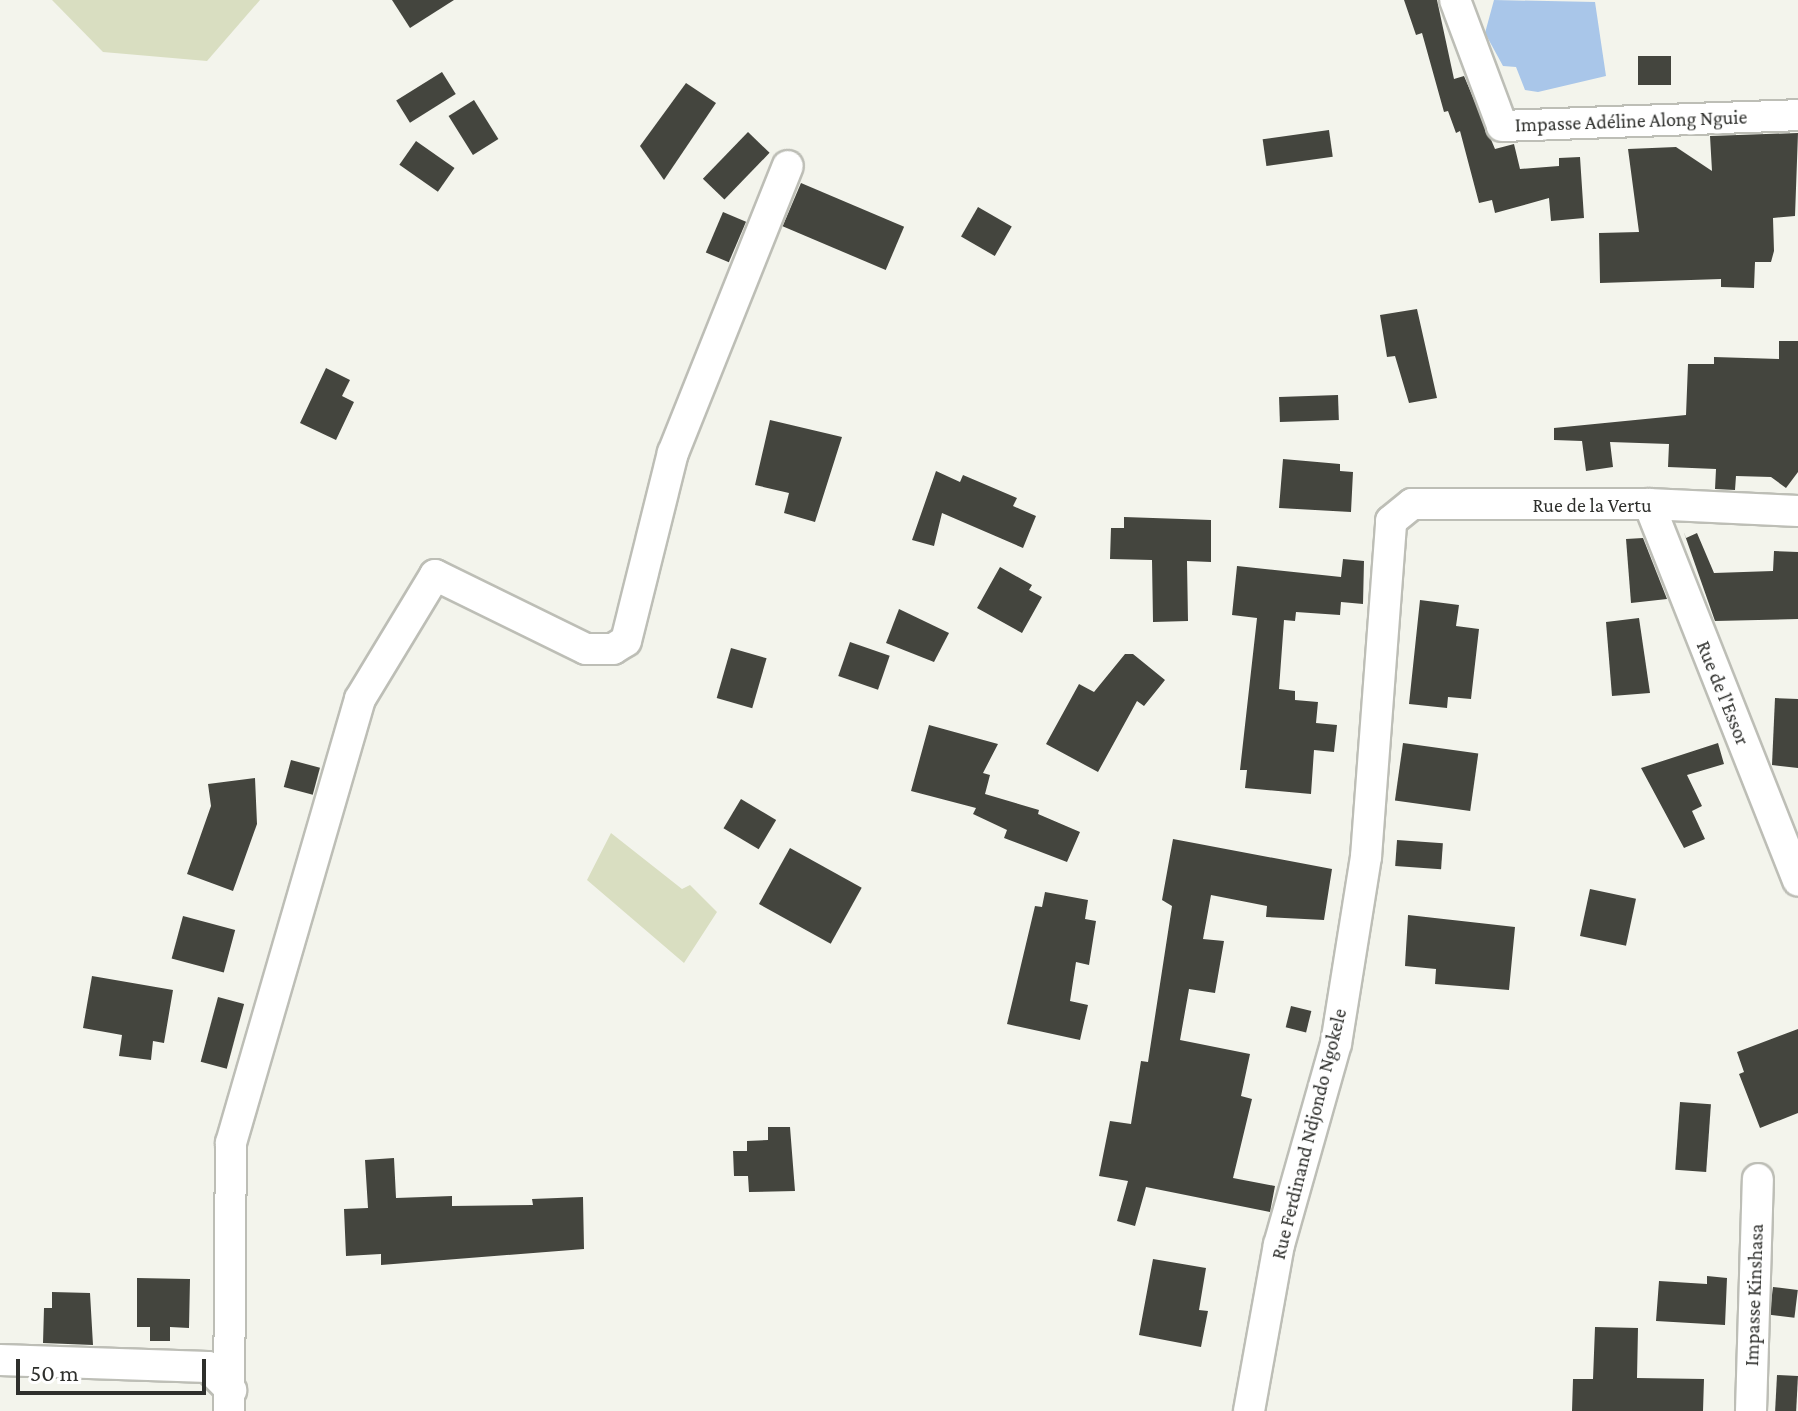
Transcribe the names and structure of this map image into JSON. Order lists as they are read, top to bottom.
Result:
{
  "streets": {
    "street": [
      "Impasse Adéline Along Nguie",
      "Rue de la Vertu",
      "Rue de l'Essor",
      "Rue Ferdinand Ndjondo Ngokele",
      "Impasse Kinshasa"
    ]
  },
  "crossings": [
    ["Rue de la Vertu", "Rue de l'Essor"],
    ["Rue de la Vertu", "Rue Ferdinand Ndjondo Ngokele"]
  ],
  "scale_bar": "50 m"
}
